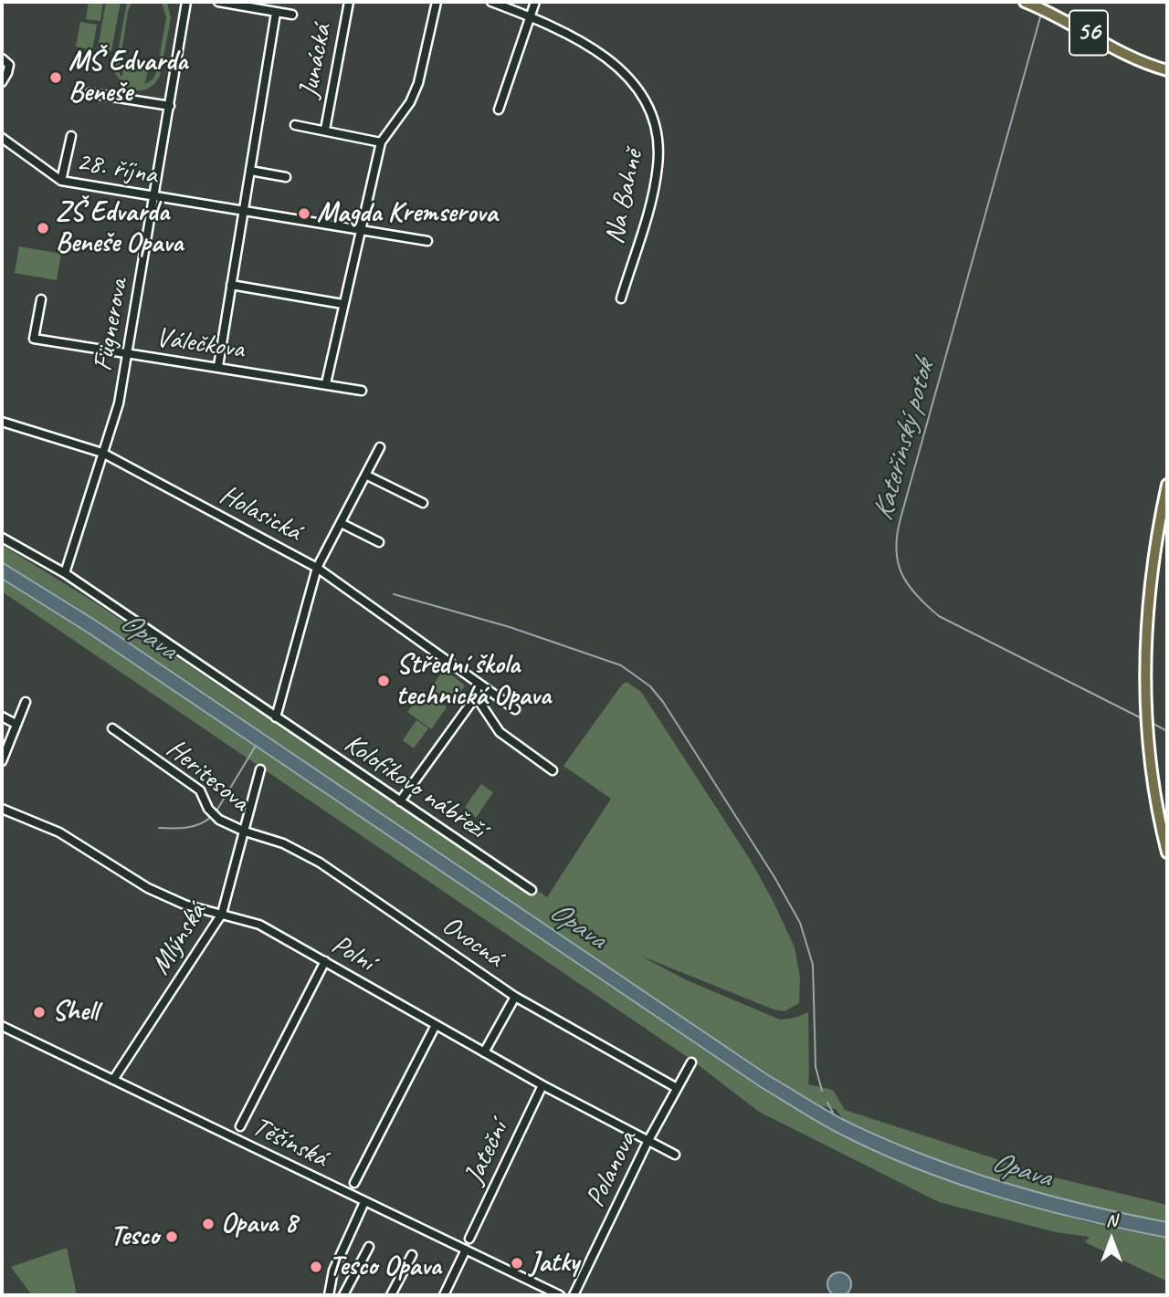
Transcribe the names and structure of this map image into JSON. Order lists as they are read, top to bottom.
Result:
{
  "streets": {
    "main road": ["56"],
    "street": [
      "Junácká",
      "28. října",
      "Na Bahně",
      "Fügnerova",
      "Válečkova",
      "Holasická",
      "Heritesova",
      "Kolofíkovo nábřeží",
      "Mlýnská",
      "Ovocná",
      "Polní",
      "Těšínská",
      "Jateční",
      "Polanova"
    ]
  },
  "crossings": [
    ["28. října", "Fügnerova"],
    ["Fügnerova", "Válečkova"],
    ["Fügnerova", "Holasická"],
    ["Fügnerova", "Kolofíkovo nábřeží"],
    ["Heritesova", "Mlýnská"],
    ["Heritesova", "Ovocná"],
    ["Mlýnská", "Ovocná"],
    ["Mlýnská", "Polní"],
    ["Mlýnská", "Těšínská"],
    ["Ovocná", "Polanova"],
    ["Polní", "Jateční"],
    ["Polní", "Polanova"]
  ],
  "water": ["Kateřinský potok", "Opava"],
  "places": [
    "MŠ Edvarda Beneše",
    "Magda Kremserova",
    "ZŠ Edvarda Beneše Opava",
    "Střední škola technická Opava",
    "Shell",
    "Opava 8",
    "Tesco",
    "Jatky",
    "Tesco Opava"
  ],
  "north": "top"
}
